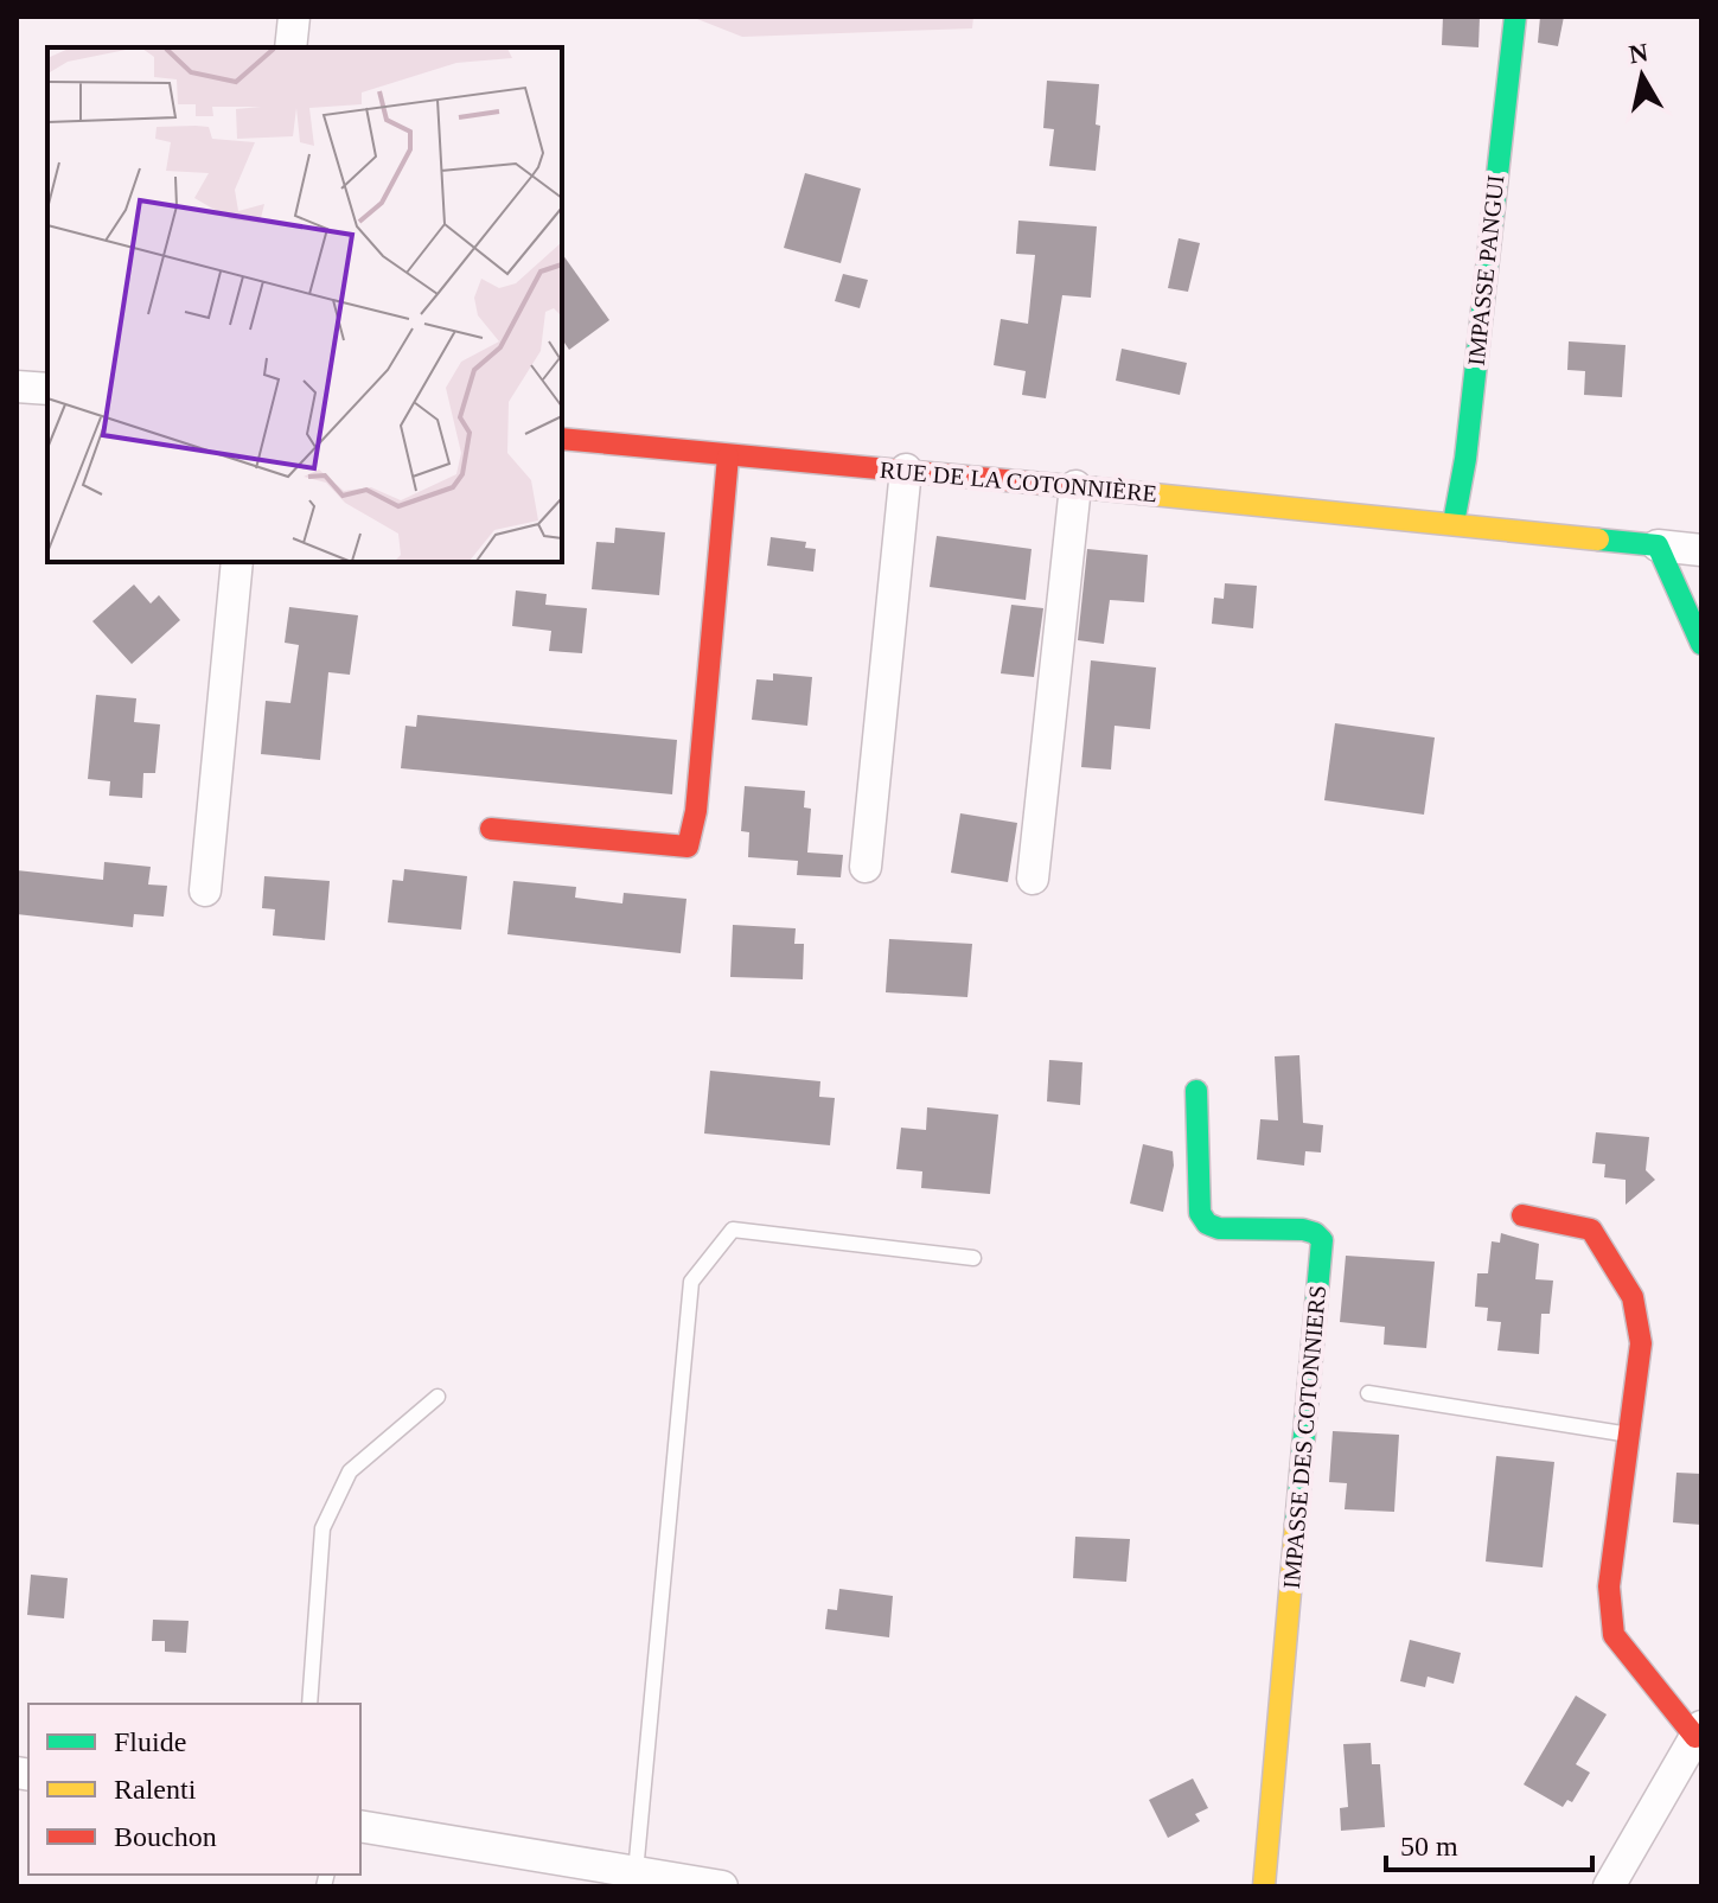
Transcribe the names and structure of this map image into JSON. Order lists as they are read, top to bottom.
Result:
{
  "streets": {
    "street": ["IMPASSE PANGUI", "RUE DE LA COTONNIÈRE", "IMPASSE DES COTONNIERS"]
  },
  "crossings": [
    ["IMPASSE PANGUI", "RUE DE LA COTONNIÈRE"]
  ],
  "legend": ["Fluide", "Ralenti", "Bouchon"],
  "scale_bar": "50 m",
  "north": "top"
}
